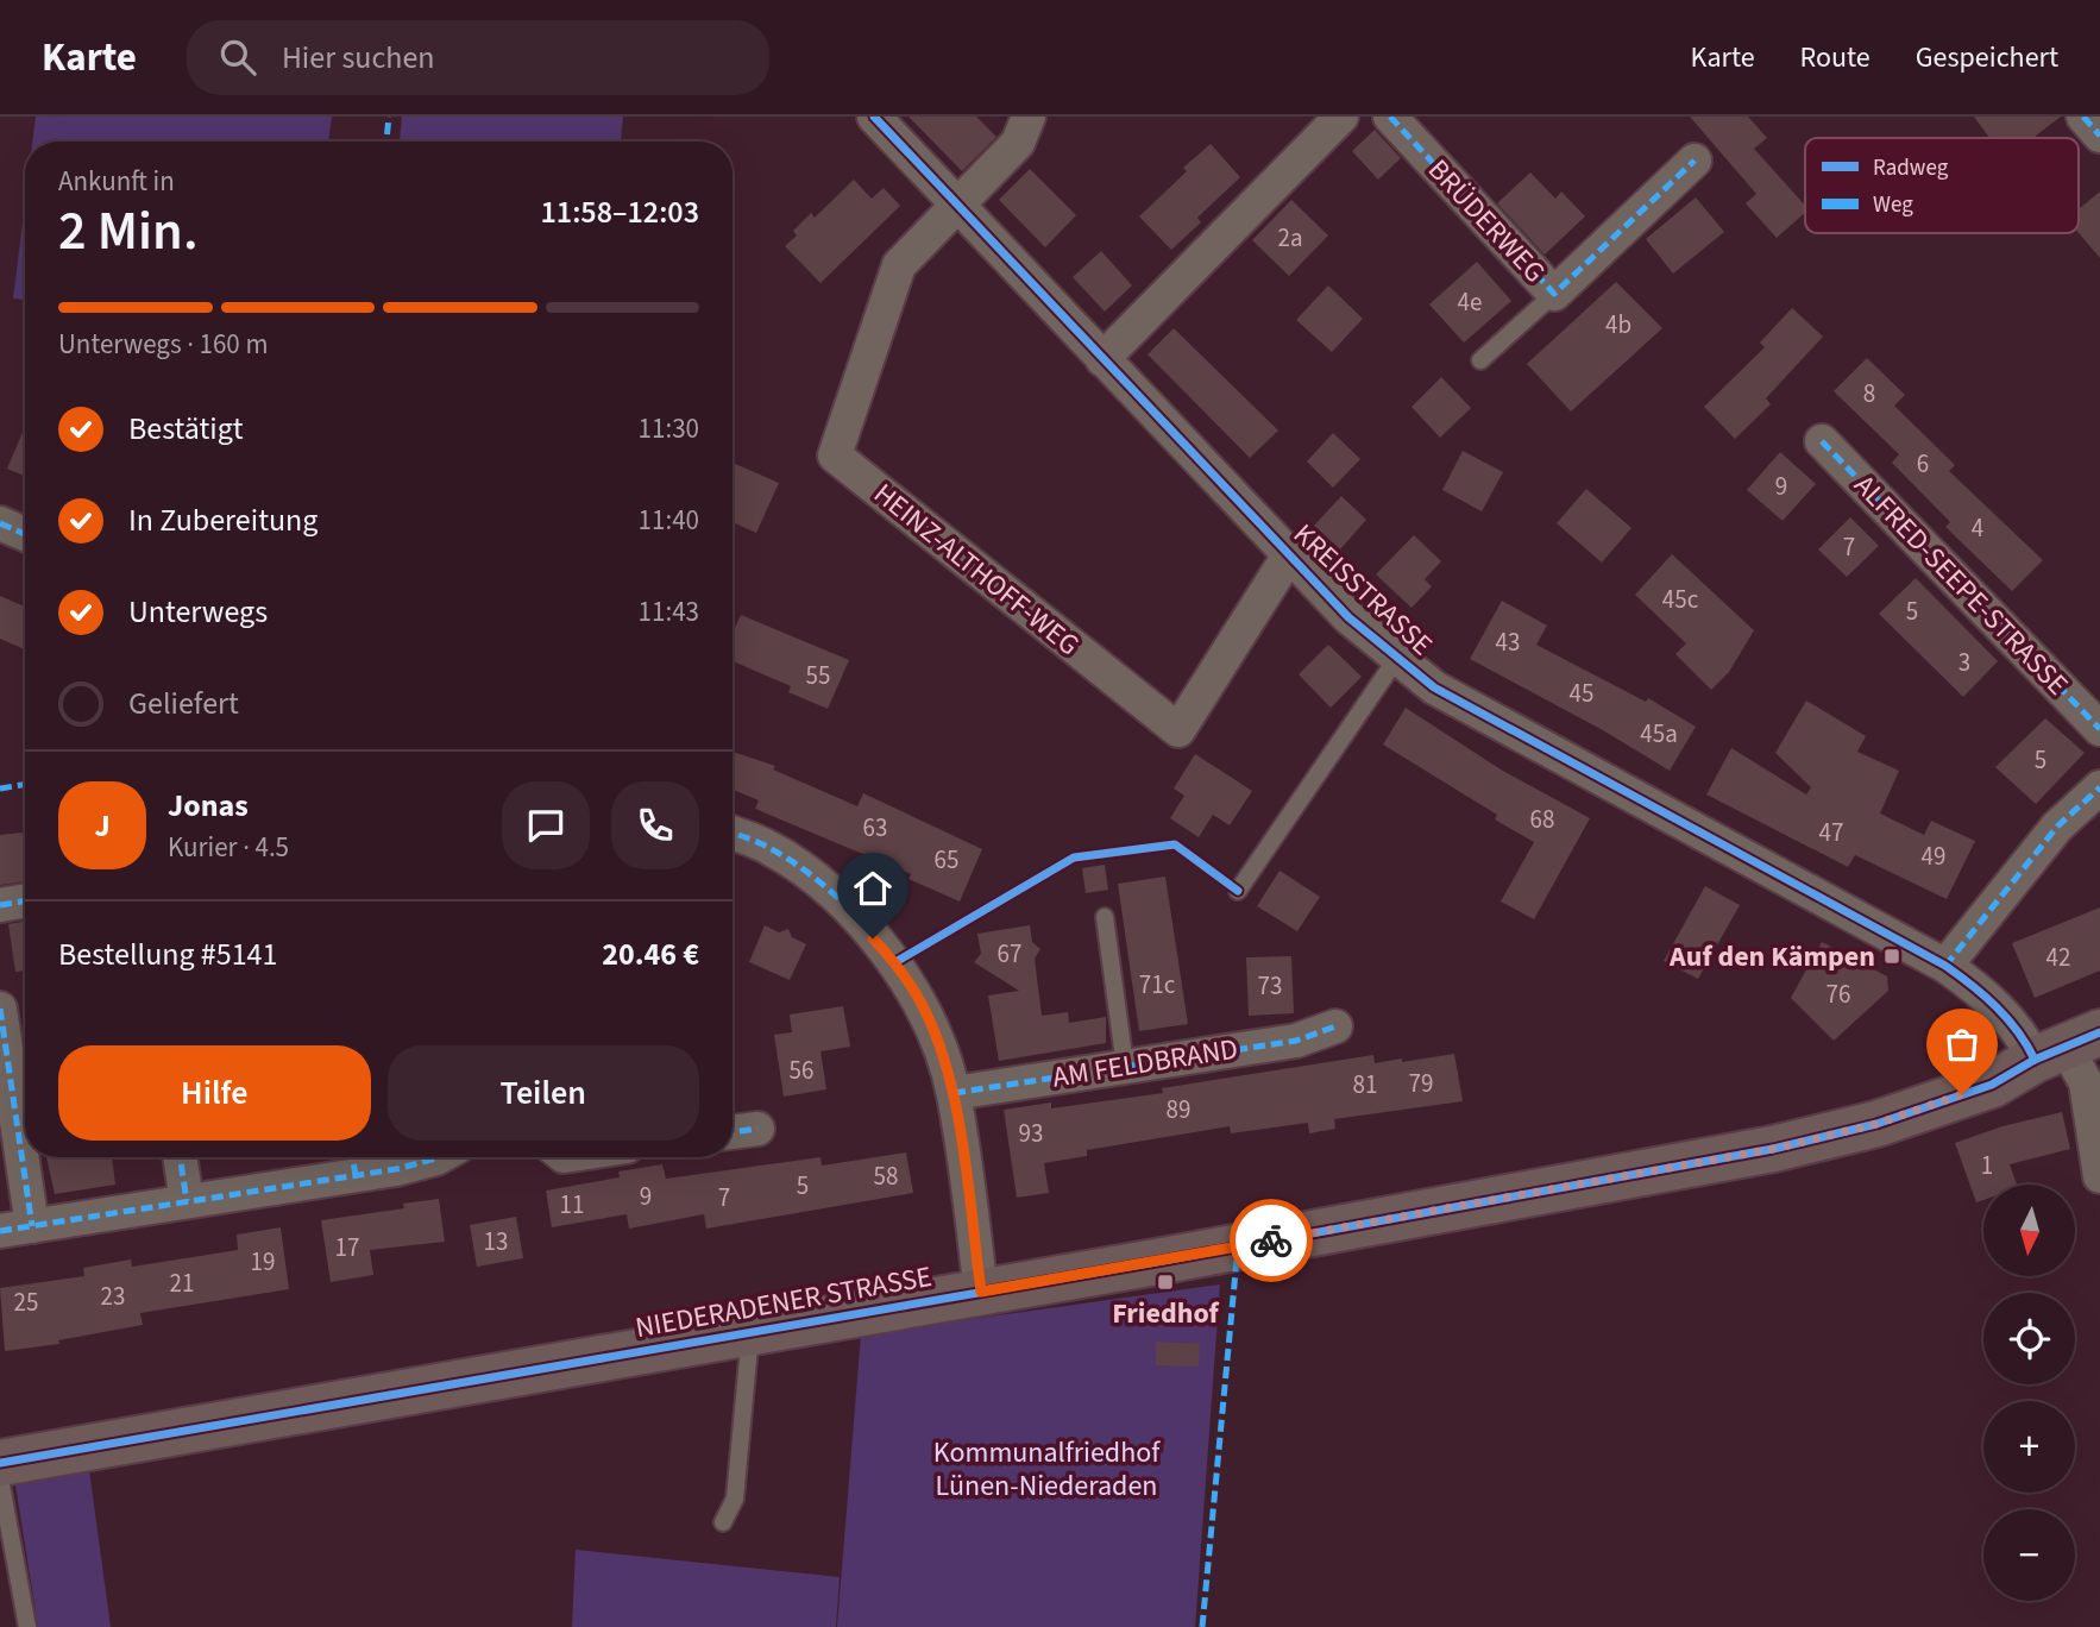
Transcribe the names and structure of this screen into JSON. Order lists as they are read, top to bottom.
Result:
{
  "streets": {
    "street": [
      "BRÜDERWEG",
      "HEINZ-ALTHOFF-WEG",
      "ALFRED-SEEPE-STRASSE",
      "KREISSTRASSE",
      "AM FELDBRAND",
      "NIEDERADENER STRASSE"
    ]
  },
  "crossings": [
    ["HEINZ-ALTHOFF-WEG", "KREISSTRASSE"],
    ["KREISSTRASSE", "NIEDERADENER STRASSE"]
  ],
  "parks": ["Kommunalfriedhof Lünen-Niederaden"],
  "places": {
    "transit": ["Auf den Kämpen", "Friedhof"]
  },
  "house_numbers": [
    "2a",
    "4e",
    "4b",
    "8",
    "6",
    "9",
    "4",
    "7",
    "45c",
    "5",
    "43",
    "3",
    "55",
    "45",
    "45a",
    "5",
    "68",
    "63",
    "47",
    "49",
    "65",
    "67",
    "42",
    "71c",
    "73",
    "76",
    "56",
    "79",
    "81",
    "89",
    "93",
    "1",
    "58",
    "5",
    "9",
    "7",
    "11",
    "13",
    "17",
    "19",
    "21",
    "23",
    "25"
  ],
  "legend": ["Radweg", "Weg"],
  "north": "bottom",
  "page": {
    "header": "Karte",
    "search": "Hier suchen",
    "nav": ["Karte", "Route", "Gespeichert"],
    "heading": ["2 Min.", "Ankunft in", "11:58–12:03"],
    "panel": [
      "Jonas",
      "Kurier · 4.5",
      "Bestellung #5141",
      "20.46 €"
    ],
    "bar": "Unterwegs · 160 m",
    "list": [
      ["Bestätigt", "11:30"],
      ["In Zubereitung", "11:40"],
      ["Unterwegs", "11:43"],
      "Geliefert"
    ],
    "round": "J",
    "buttons": ["Hilfe", "Teilen"],
    "map_buttons": ["+", "−"]
  }
}
